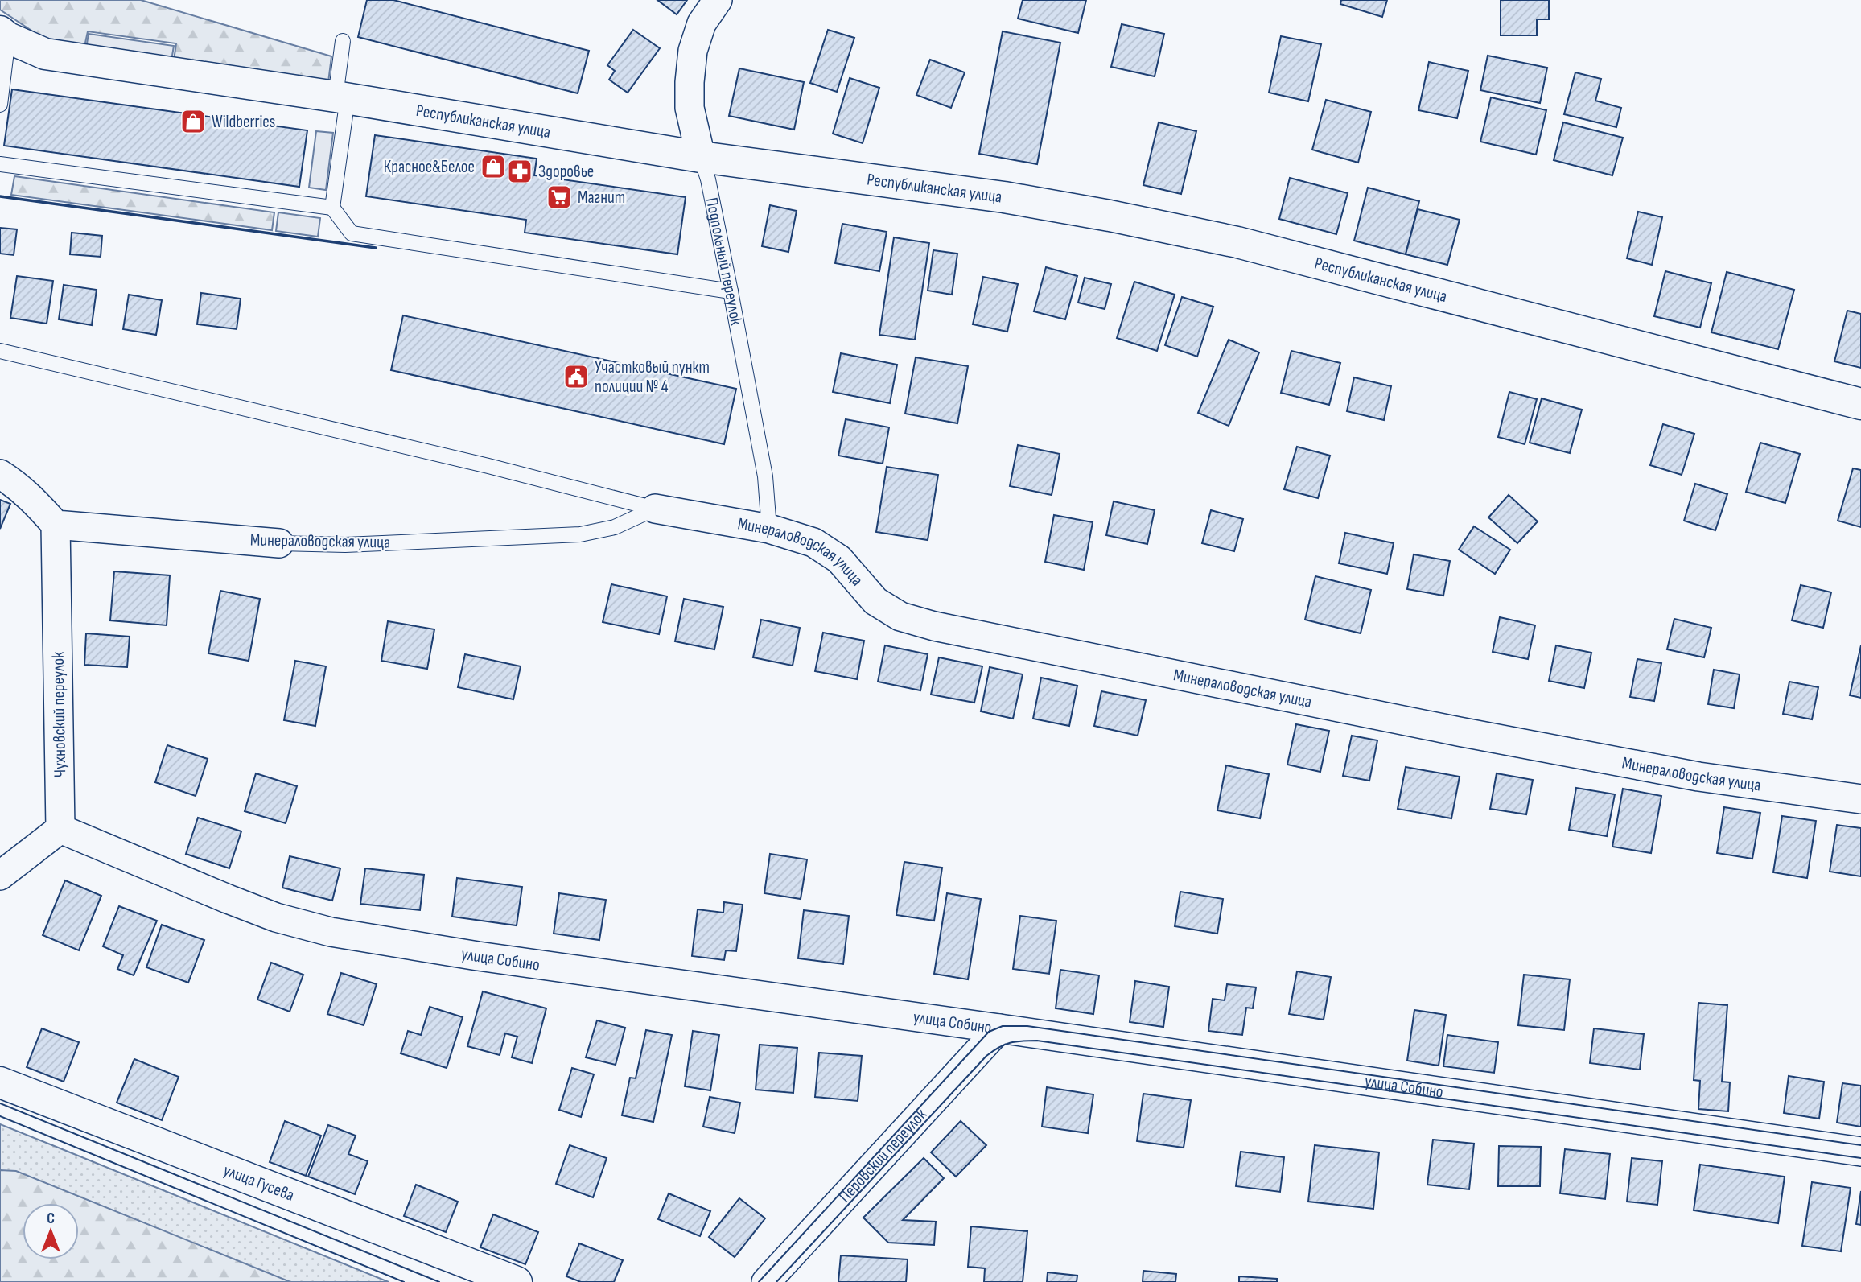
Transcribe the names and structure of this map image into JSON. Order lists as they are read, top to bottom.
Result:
{
  "streets": {
    "street": [
      "Республиканская улица",
      "Подпольный переулок",
      "Минераловодская улица",
      "Чухновский переулок",
      "улица Собино",
      "Перовский переулок",
      "улица Гусева"
    ]
  },
  "crossings": [
    ["Республиканская улица", "Подпольный переулок"],
    ["Подпольный переулок", "Минераловодская улица"],
    ["Минераловодская улица", "Чухновский переулок"],
    ["Чухновский переулок", "улица Собино"],
    ["улица Собино", "Перовский переулок"]
  ],
  "places": {
    "shop": ["Wildberries", "Красное&Белое"],
    "pharmacy": ["Здоровье"],
    "supermarket": ["Магнит"],
    "public building": ["Участковый пункт полиции № 4"]
  },
  "north": "top"
}
